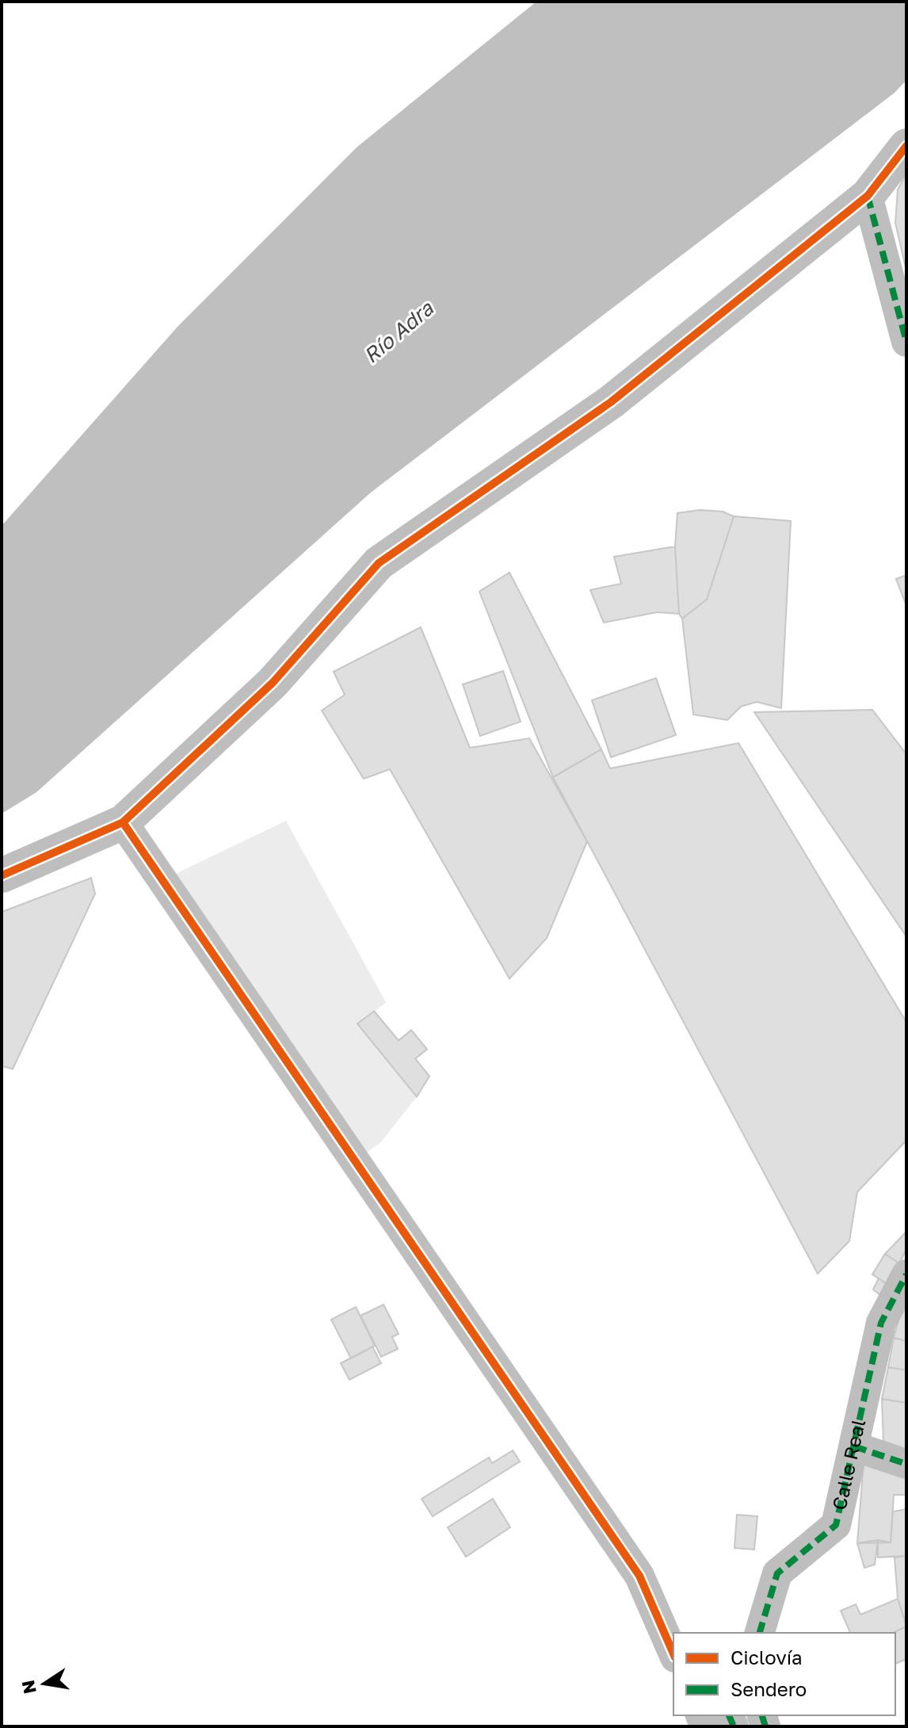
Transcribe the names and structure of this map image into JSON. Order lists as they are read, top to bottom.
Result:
{
  "streets": {
    "street": ["Calle Real"]
  },
  "water": ["Río Adra"],
  "legend": ["Ciclovía", "Sendero"],
  "north": "left"
}
